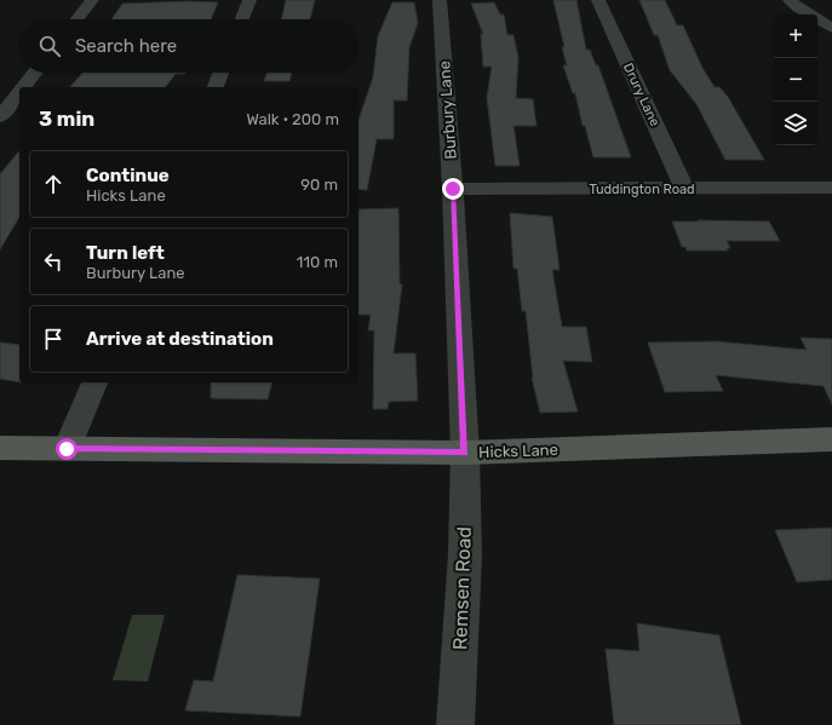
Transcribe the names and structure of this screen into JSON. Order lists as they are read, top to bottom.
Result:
{
  "streets": {
    "main road": ["Hicks Lane"],
    "street": [
      "Drury Lane",
      "Burbury Lane",
      "Tuddington Road",
      "Remsen Road"
    ]
  },
  "crossings": [
    ["Drury Lane", "Tuddington Road"],
    ["Burbury Lane", "Tuddington Road"],
    ["Burbury Lane", "Hicks Lane"],
    ["Burbury Lane", "Remsen Road"],
    ["Hicks Lane", "Remsen Road"]
  ],
  "page": {
    "map_buttons": ["+", "−"],
    "search": "Search here",
    "heading": ["3 min", "Walk · 200 m"],
    "list": [
      ["Continue", "Hicks Lane", "90 m"],
      ["Turn left", "Burbury Lane", "110 m"],
      "Arrive at destination"
    ]
  }
}
